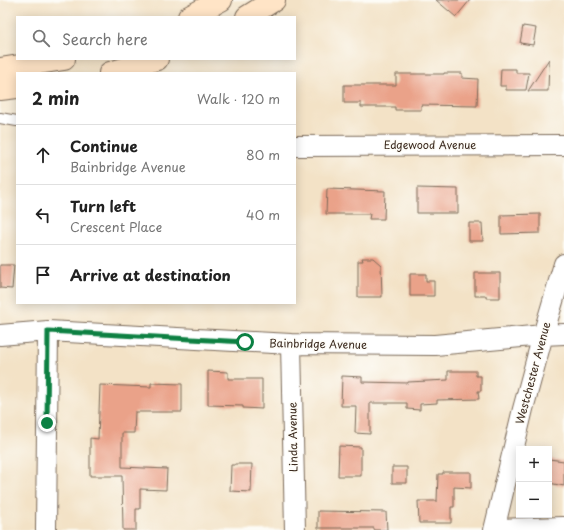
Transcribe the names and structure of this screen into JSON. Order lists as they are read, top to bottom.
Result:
{
  "streets": {
    "street": [
      "Edgewood Avenue",
      "Bainbridge Avenue",
      "Westchester Avenue",
      "Linda Avenue"
    ]
  },
  "crossings": [
    ["Bainbridge Avenue", "Westchester Avenue"],
    ["Bainbridge Avenue", "Linda Avenue"]
  ],
  "page": {
    "search": "Search here",
    "heading": ["2 min", "Walk · 120 m"],
    "list": [
      ["Continue", "Bainbridge Avenue", "80 m"],
      ["Turn left", "Crescent Place", "40 m"],
      "Arrive at destination"
    ],
    "map_buttons": ["+", "−"]
  }
}
